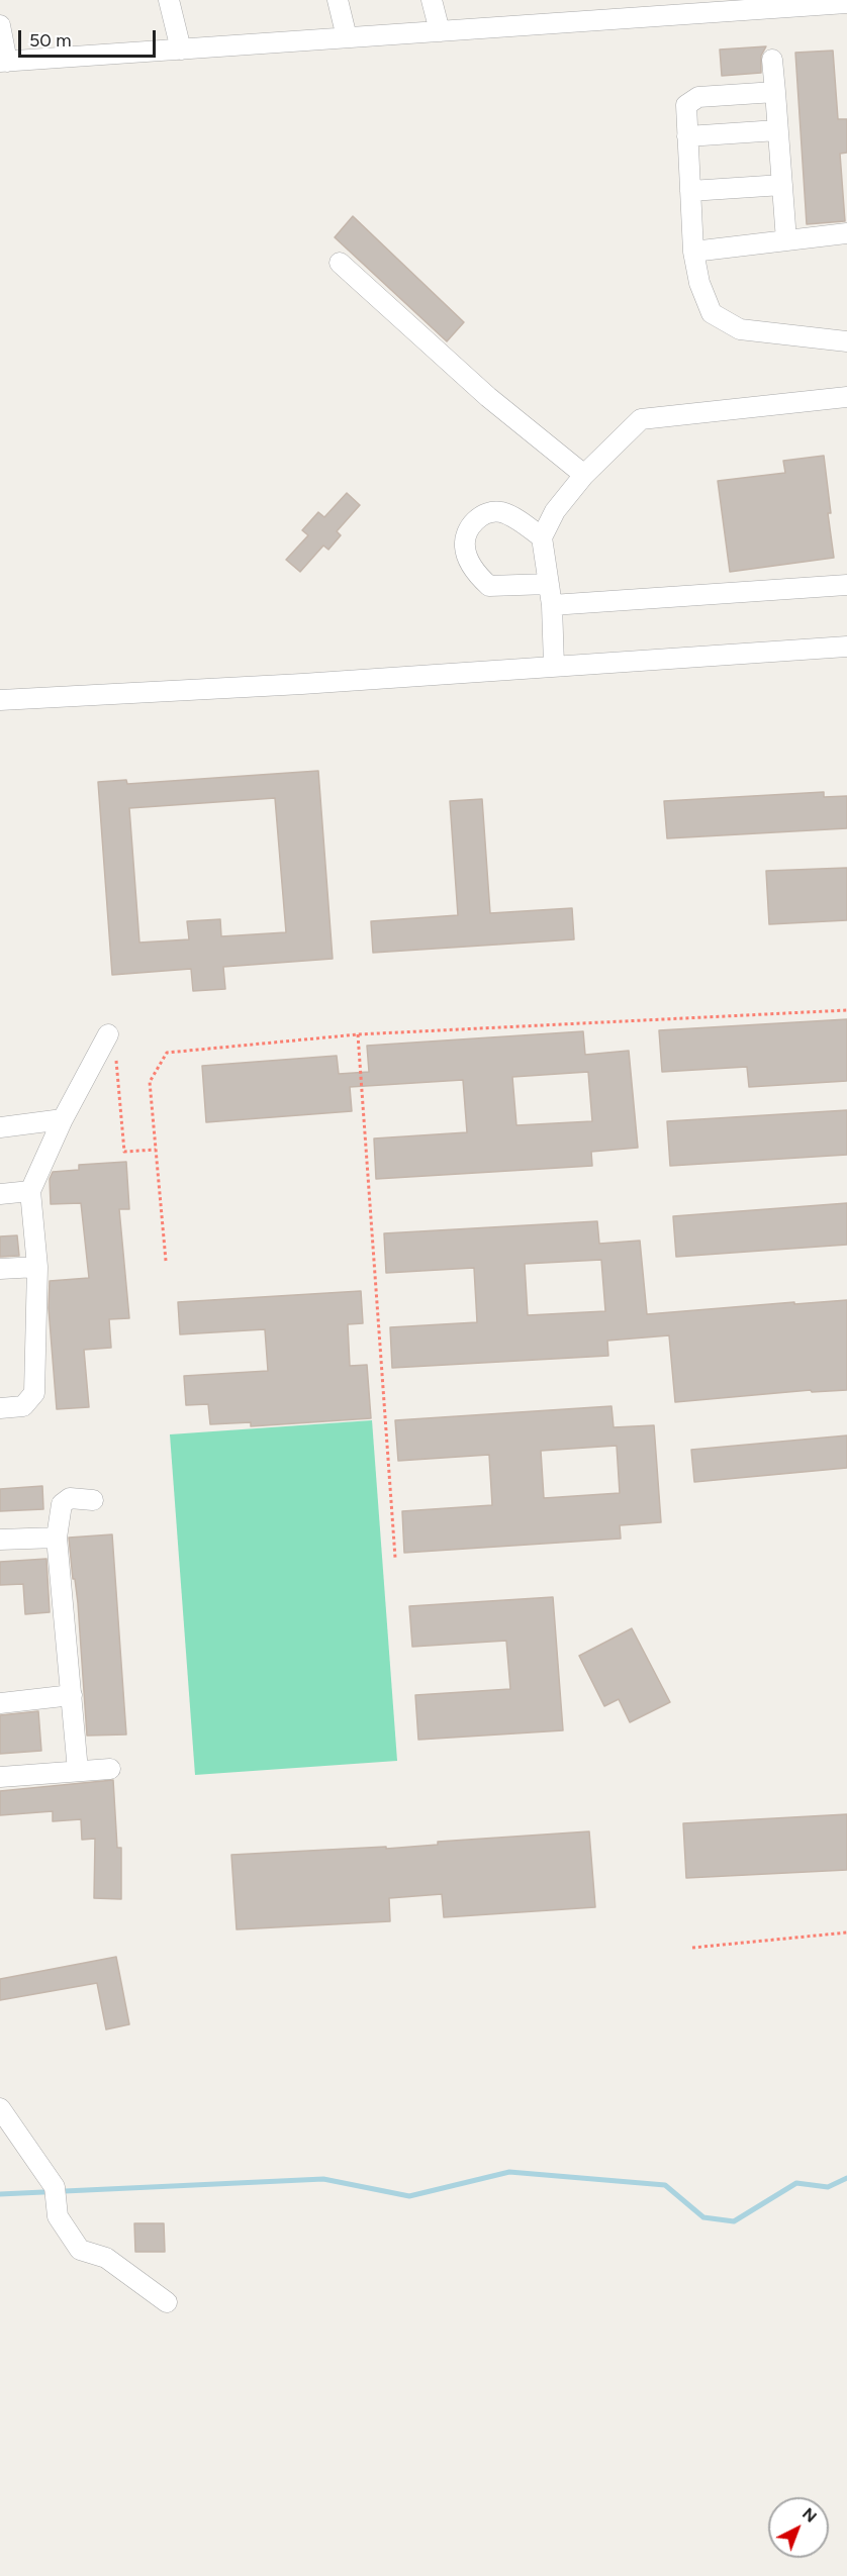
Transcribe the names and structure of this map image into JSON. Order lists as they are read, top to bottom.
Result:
{
  "scale_bar": "50 m",
  "north": "top right"
}
